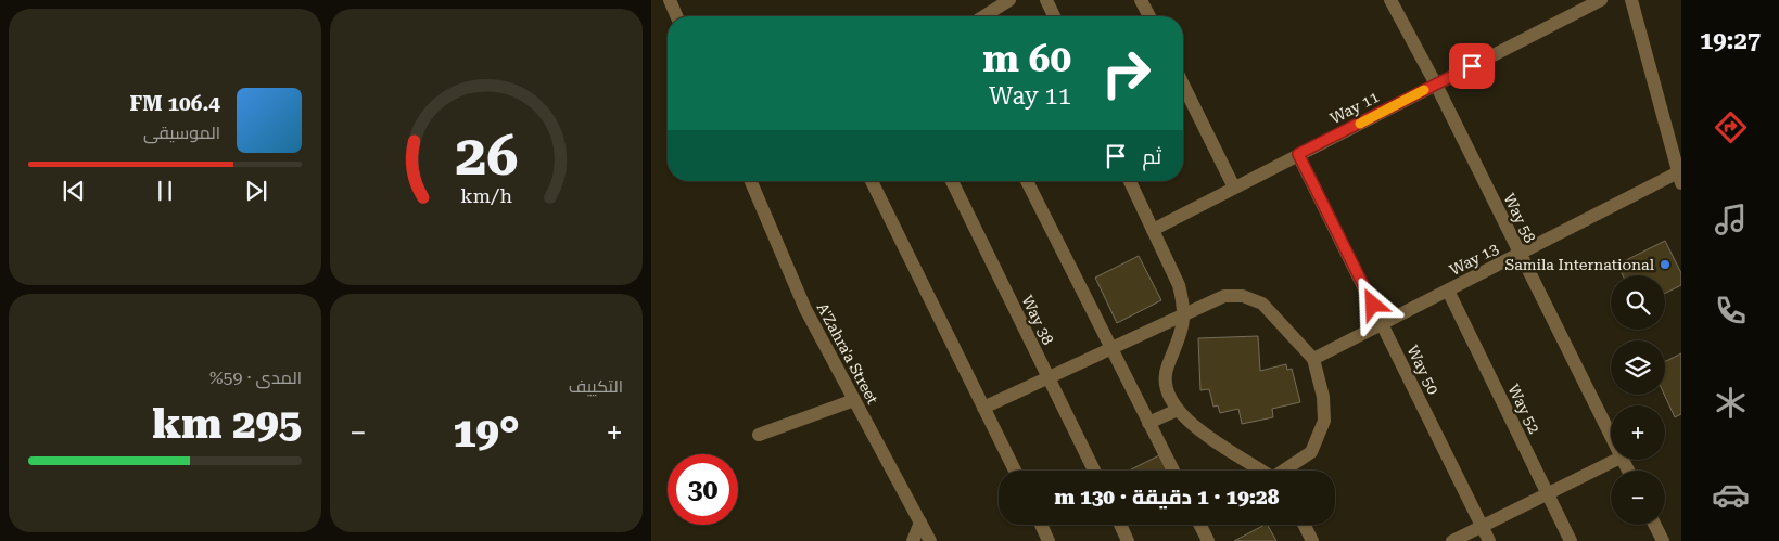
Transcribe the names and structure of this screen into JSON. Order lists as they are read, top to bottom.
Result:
{
  "streets": {
    "street": [
      "Way 11",
      "Way 58",
      "Way 13",
      "Way 38",
      "A'Zahra'a Street",
      "Way 50",
      "Way 52"
    ]
  },
  "crossings": [
    ["Way 11", "Way 58"],
    ["Way 11", "Way 50"],
    ["Way 58", "Way 13"],
    ["Way 13", "Way 50"],
    ["Way 13", "Way 52"]
  ],
  "places": ["Samila International"],
  "page": {
    "tabs": "19:27",
    "turn": ["60 m", "Way 11"],
    "song": ["106.4 FM", "الموسيقى"],
    "then": "ثم",
    "map_buttons": ["+", "−"],
    "tile": [
      "التكييف",
      ["المدى · 59%", "295 km"]
    ],
    "heat": ["−", "19°", "+"],
    "limit": "30",
    "trip": "19:28 · 1 دقيقة · 130 m",
    "gauge": ["26", "km/h"]
  }
}
